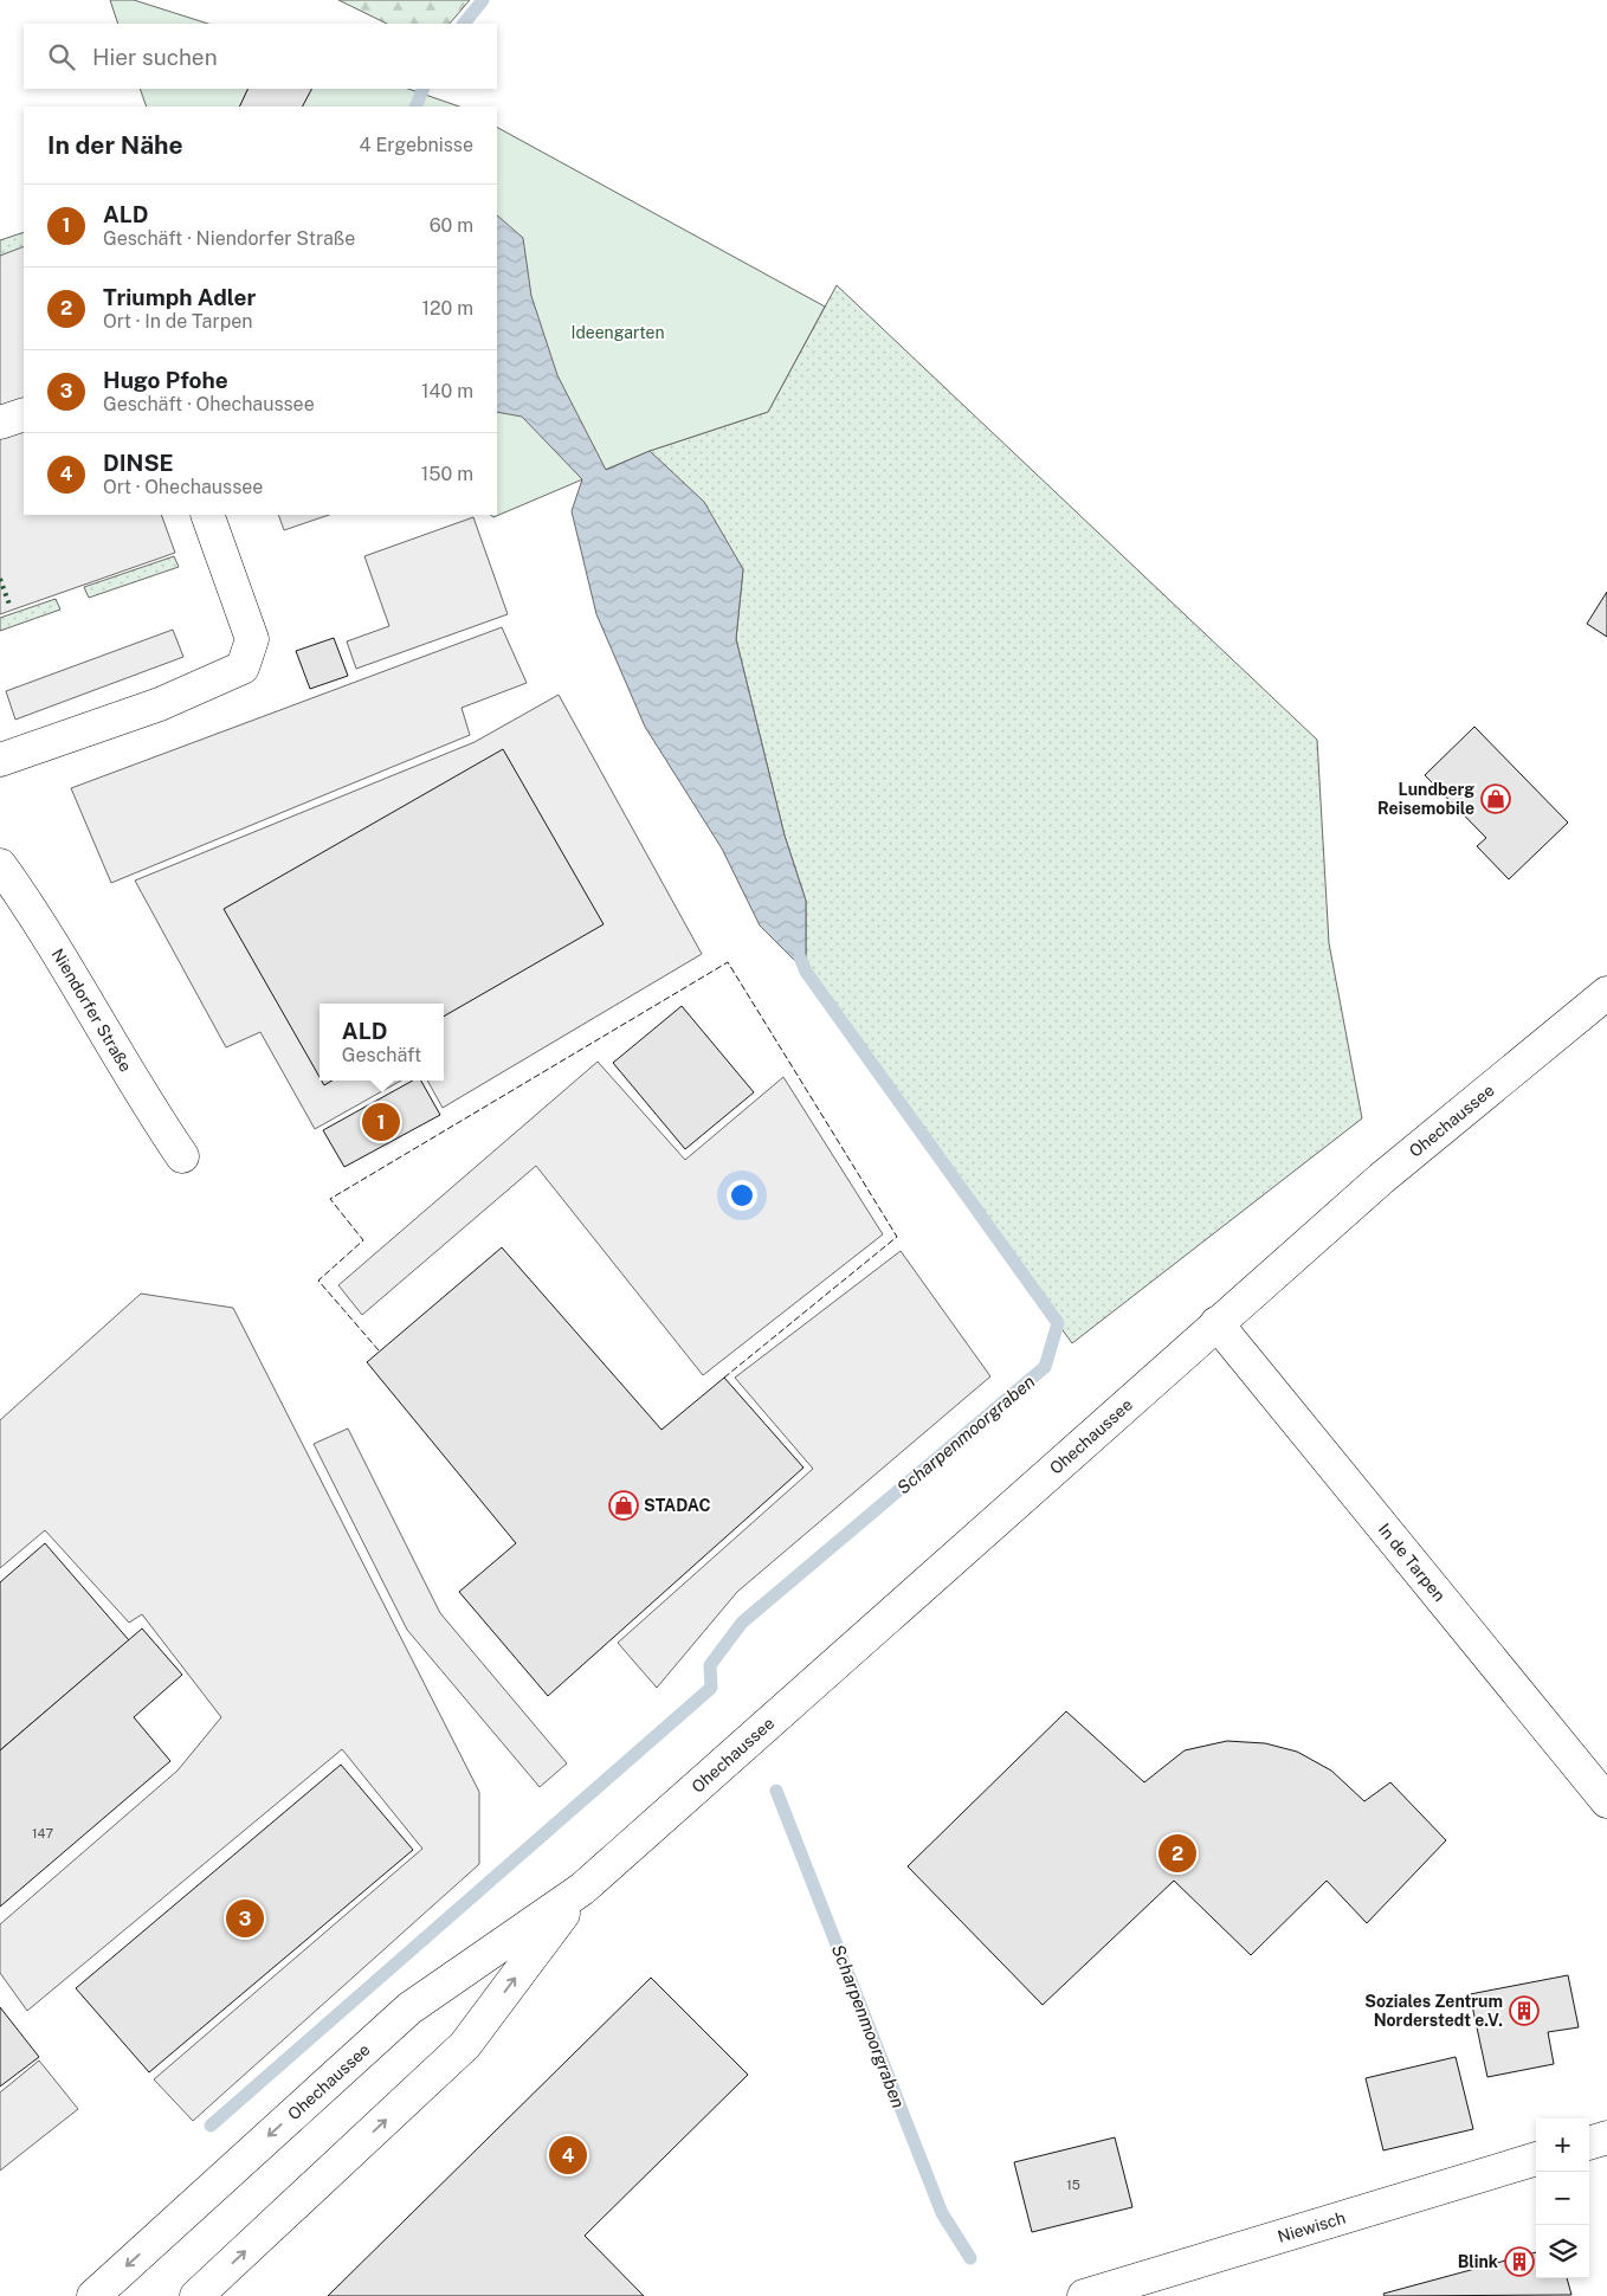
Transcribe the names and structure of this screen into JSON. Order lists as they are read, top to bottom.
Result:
{
  "streets": {
    "main road": [
      "Niendorfer Straße",
      "Ohechaussee",
      "In de Tarpen",
      "Niewisch"
    ]
  },
  "crossings": [
    ["Ohechaussee", "In de Tarpen"]
  ],
  "water": ["Scharpenmoorgraben"],
  "parks": ["Ideengarten"],
  "places": {
    "shop": ["Lundberg Reisemobile", "STADAC"],
    "building": ["Soziales Zentrum Norderstedt e.V.", "Blink"]
  },
  "house_numbers": ["147", "15"],
  "page": {
    "search": "Hier suchen",
    "heading": ["In der Nähe", "4 Ergebnisse"],
    "list": [
      {
        "mark": "1",
        "name": "ALD",
        "note": "Geschäft · Niendorfer Straße",
        "value": "60 m"
      },
      {
        "mark": "2",
        "name": "Triumph Adler",
        "note": "Ort · In de Tarpen",
        "value": "120 m"
      },
      {
        "mark": "3",
        "name": "Hugo Pfohe",
        "note": "Geschäft · Ohechaussee",
        "value": "140 m"
      },
      {
        "mark": "4",
        "name": "DINSE",
        "note": "Ort · Ohechaussee",
        "value": "150 m"
      }
    ],
    "popup": ["ALD", "Geschäft"],
    "pins": [
      "1",
      "2",
      "3",
      "4"
    ],
    "map_buttons": ["+", "−"]
  }
}
